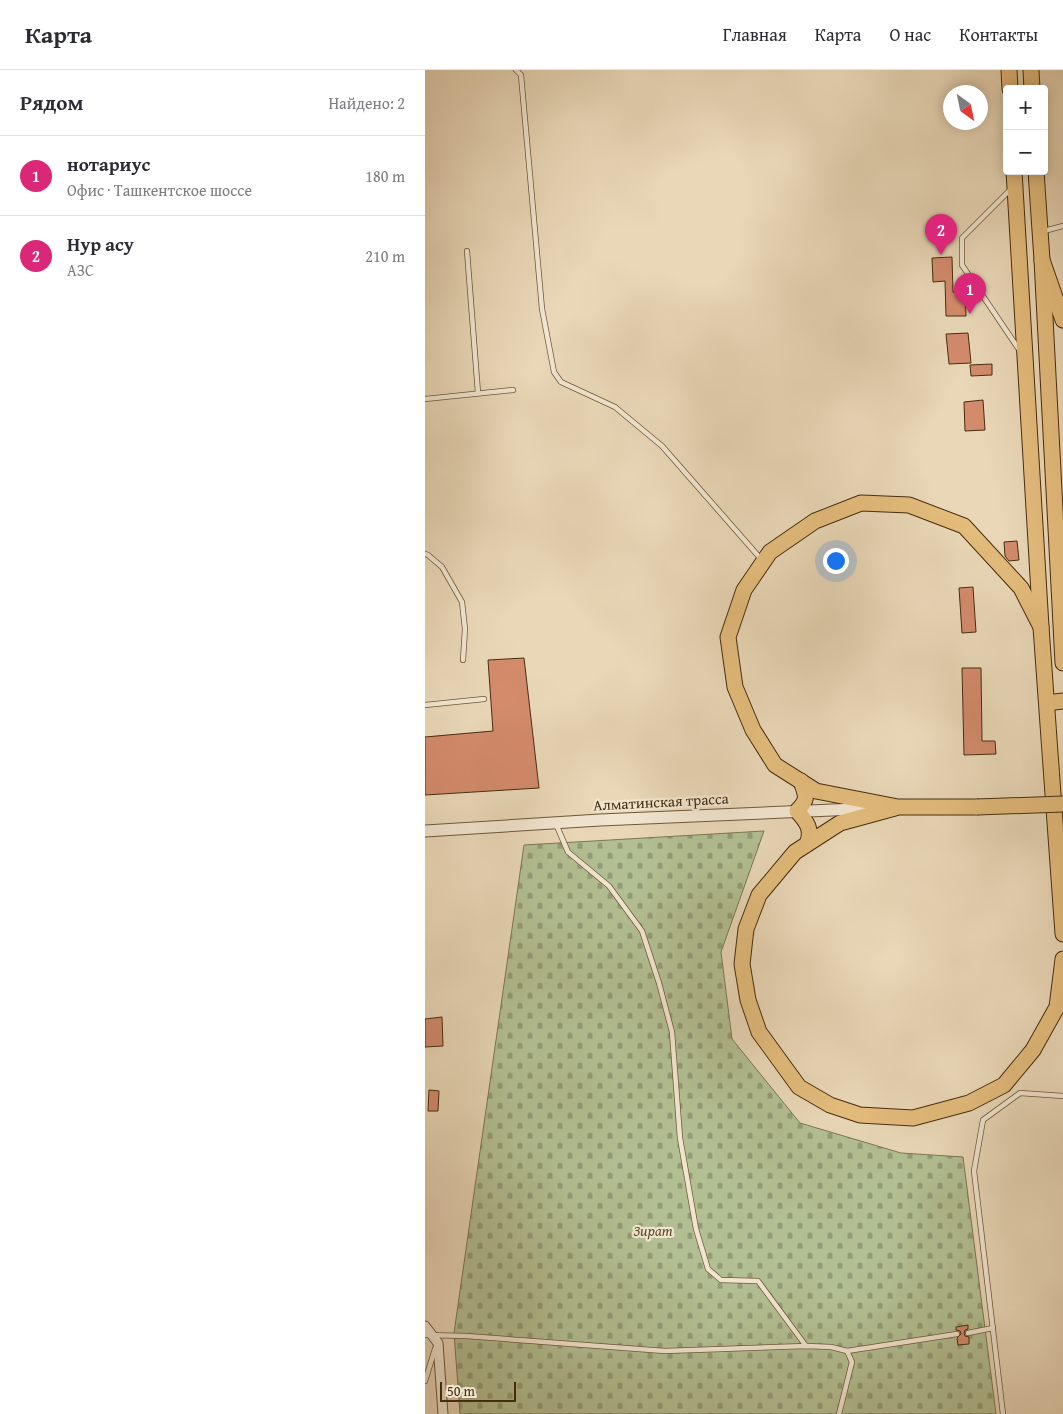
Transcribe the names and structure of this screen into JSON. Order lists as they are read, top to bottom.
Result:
{
  "streets": {
    "street": ["Алматинская трасса"]
  },
  "parks": ["Зират"],
  "scale_bar": "50 m",
  "north": "bottom right",
  "page": {
    "header": "Карта",
    "nav": [
      "Главная",
      "Карта",
      "О нас",
      "Контакты"
    ],
    "heading": ["Рядом", "Найдено: 2"],
    "map_buttons": ["+", "−"],
    "list": [
      {
        "mark": "1",
        "name": "нотариус",
        "note": "Офис · Ташкентское шоссе",
        "value": "180 m"
      },
      {
        "mark": "2",
        "name": "Нур асу",
        "note": "АЗС",
        "value": "210 m"
      }
    ],
    "pins": ["2", "1"],
    "scale": "50 m"
  }
}
